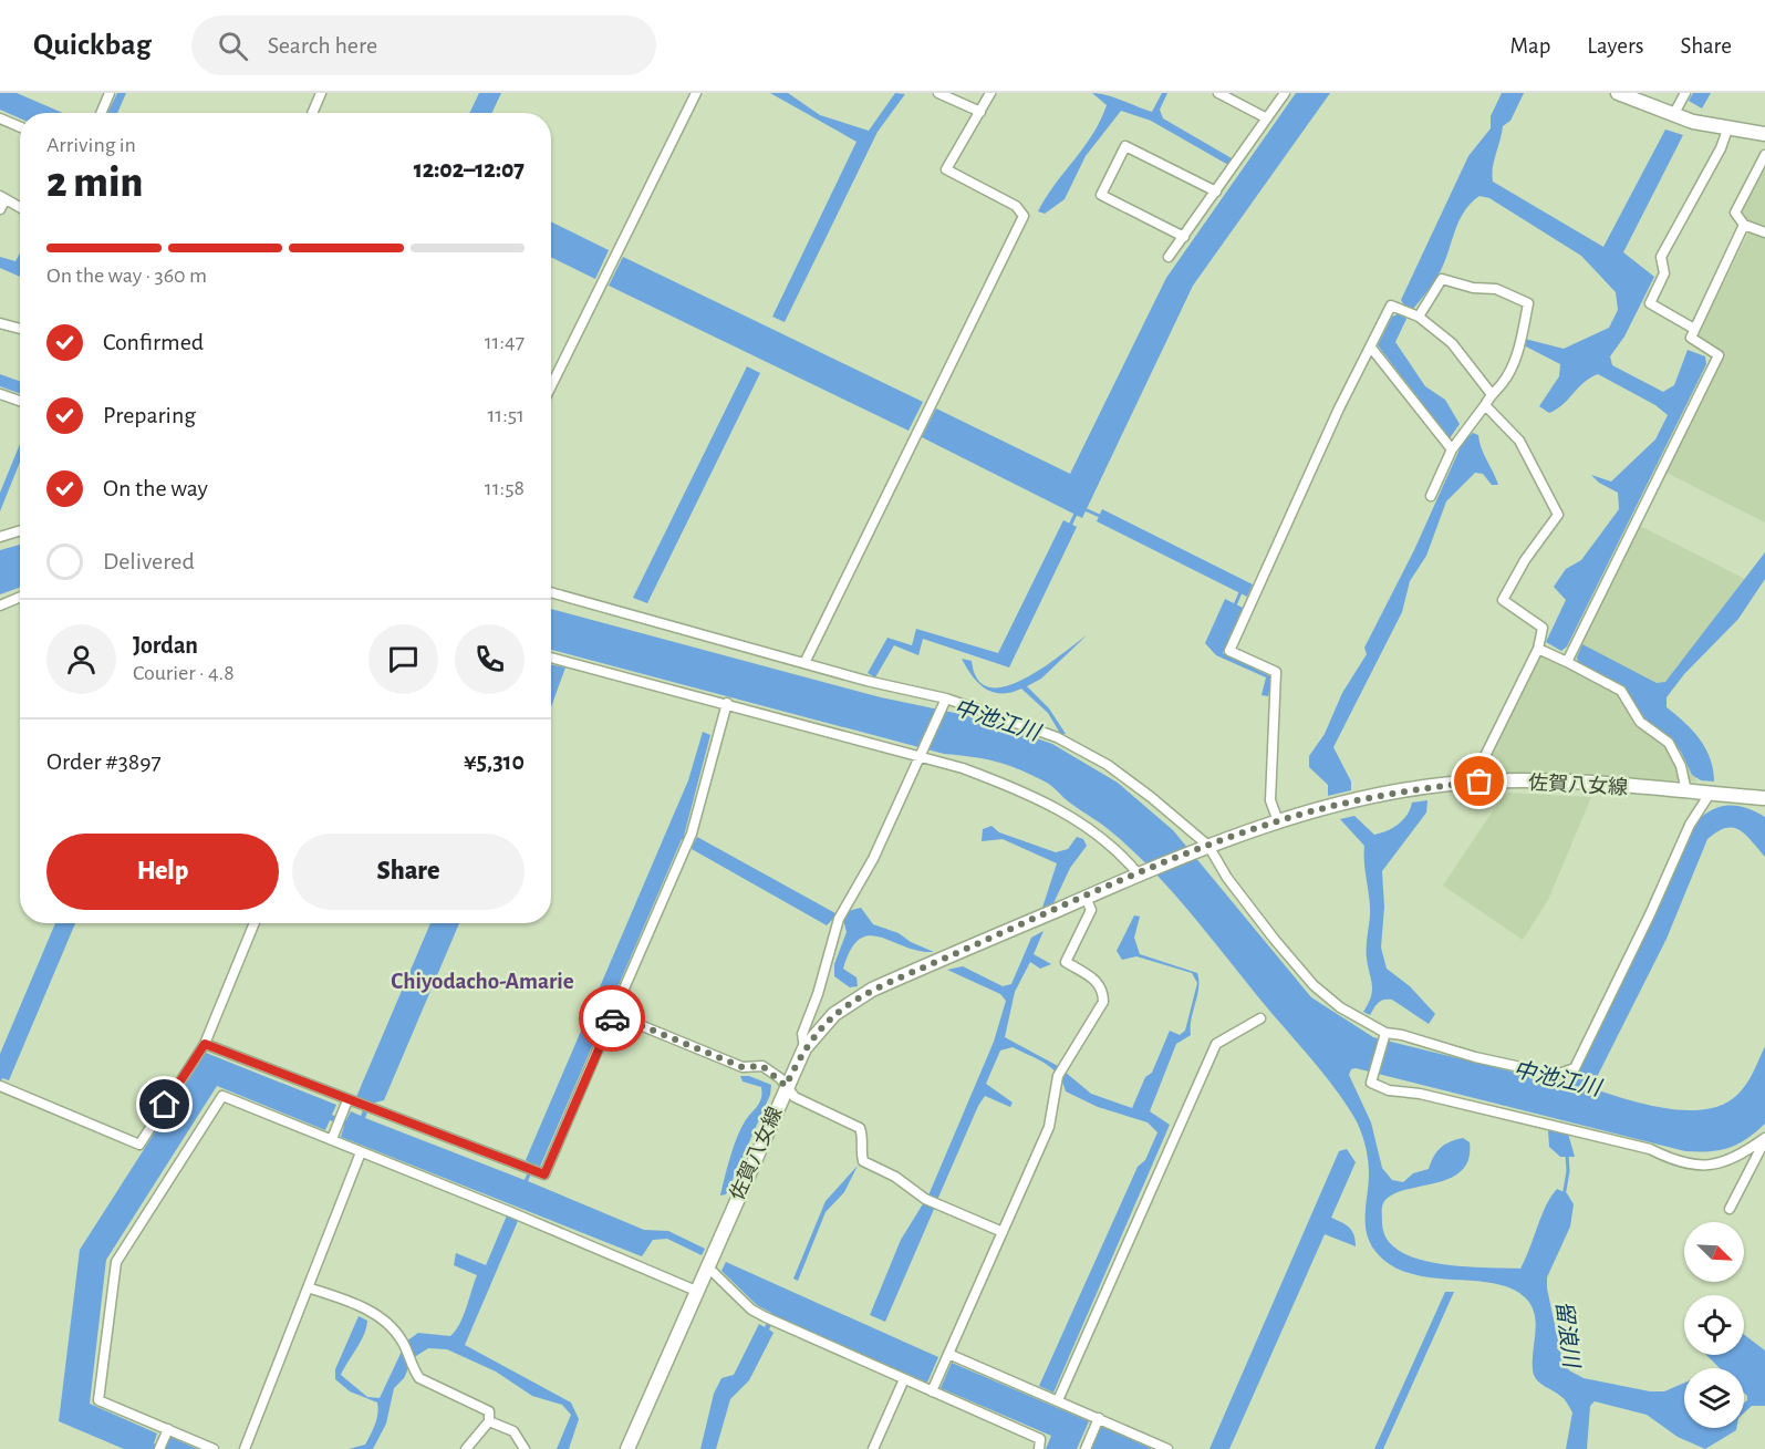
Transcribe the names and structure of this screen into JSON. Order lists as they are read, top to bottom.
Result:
{
  "streets": {
    "main road": ["佐賀八女線"]
  },
  "districts": ["Chiyodacho-Amarie"],
  "water": ["中池江川", "留浪川"],
  "north": "bottom right",
  "page": {
    "header": "Quickbag",
    "search": "Search here",
    "nav": ["Map", "Layers", "Share"],
    "heading": ["2 min", "Arriving in", "12:02–12:07"],
    "panel": [
      "Jordan",
      "Courier · 4.8",
      "Order #3897",
      "¥5,310"
    ],
    "bar": "On the way · 360 m",
    "list": [
      ["Confirmed", "11:47"],
      ["Preparing", "11:51"],
      ["On the way", "11:58"],
      "Delivered"
    ],
    "buttons": ["Help", "Share"]
  }
}
